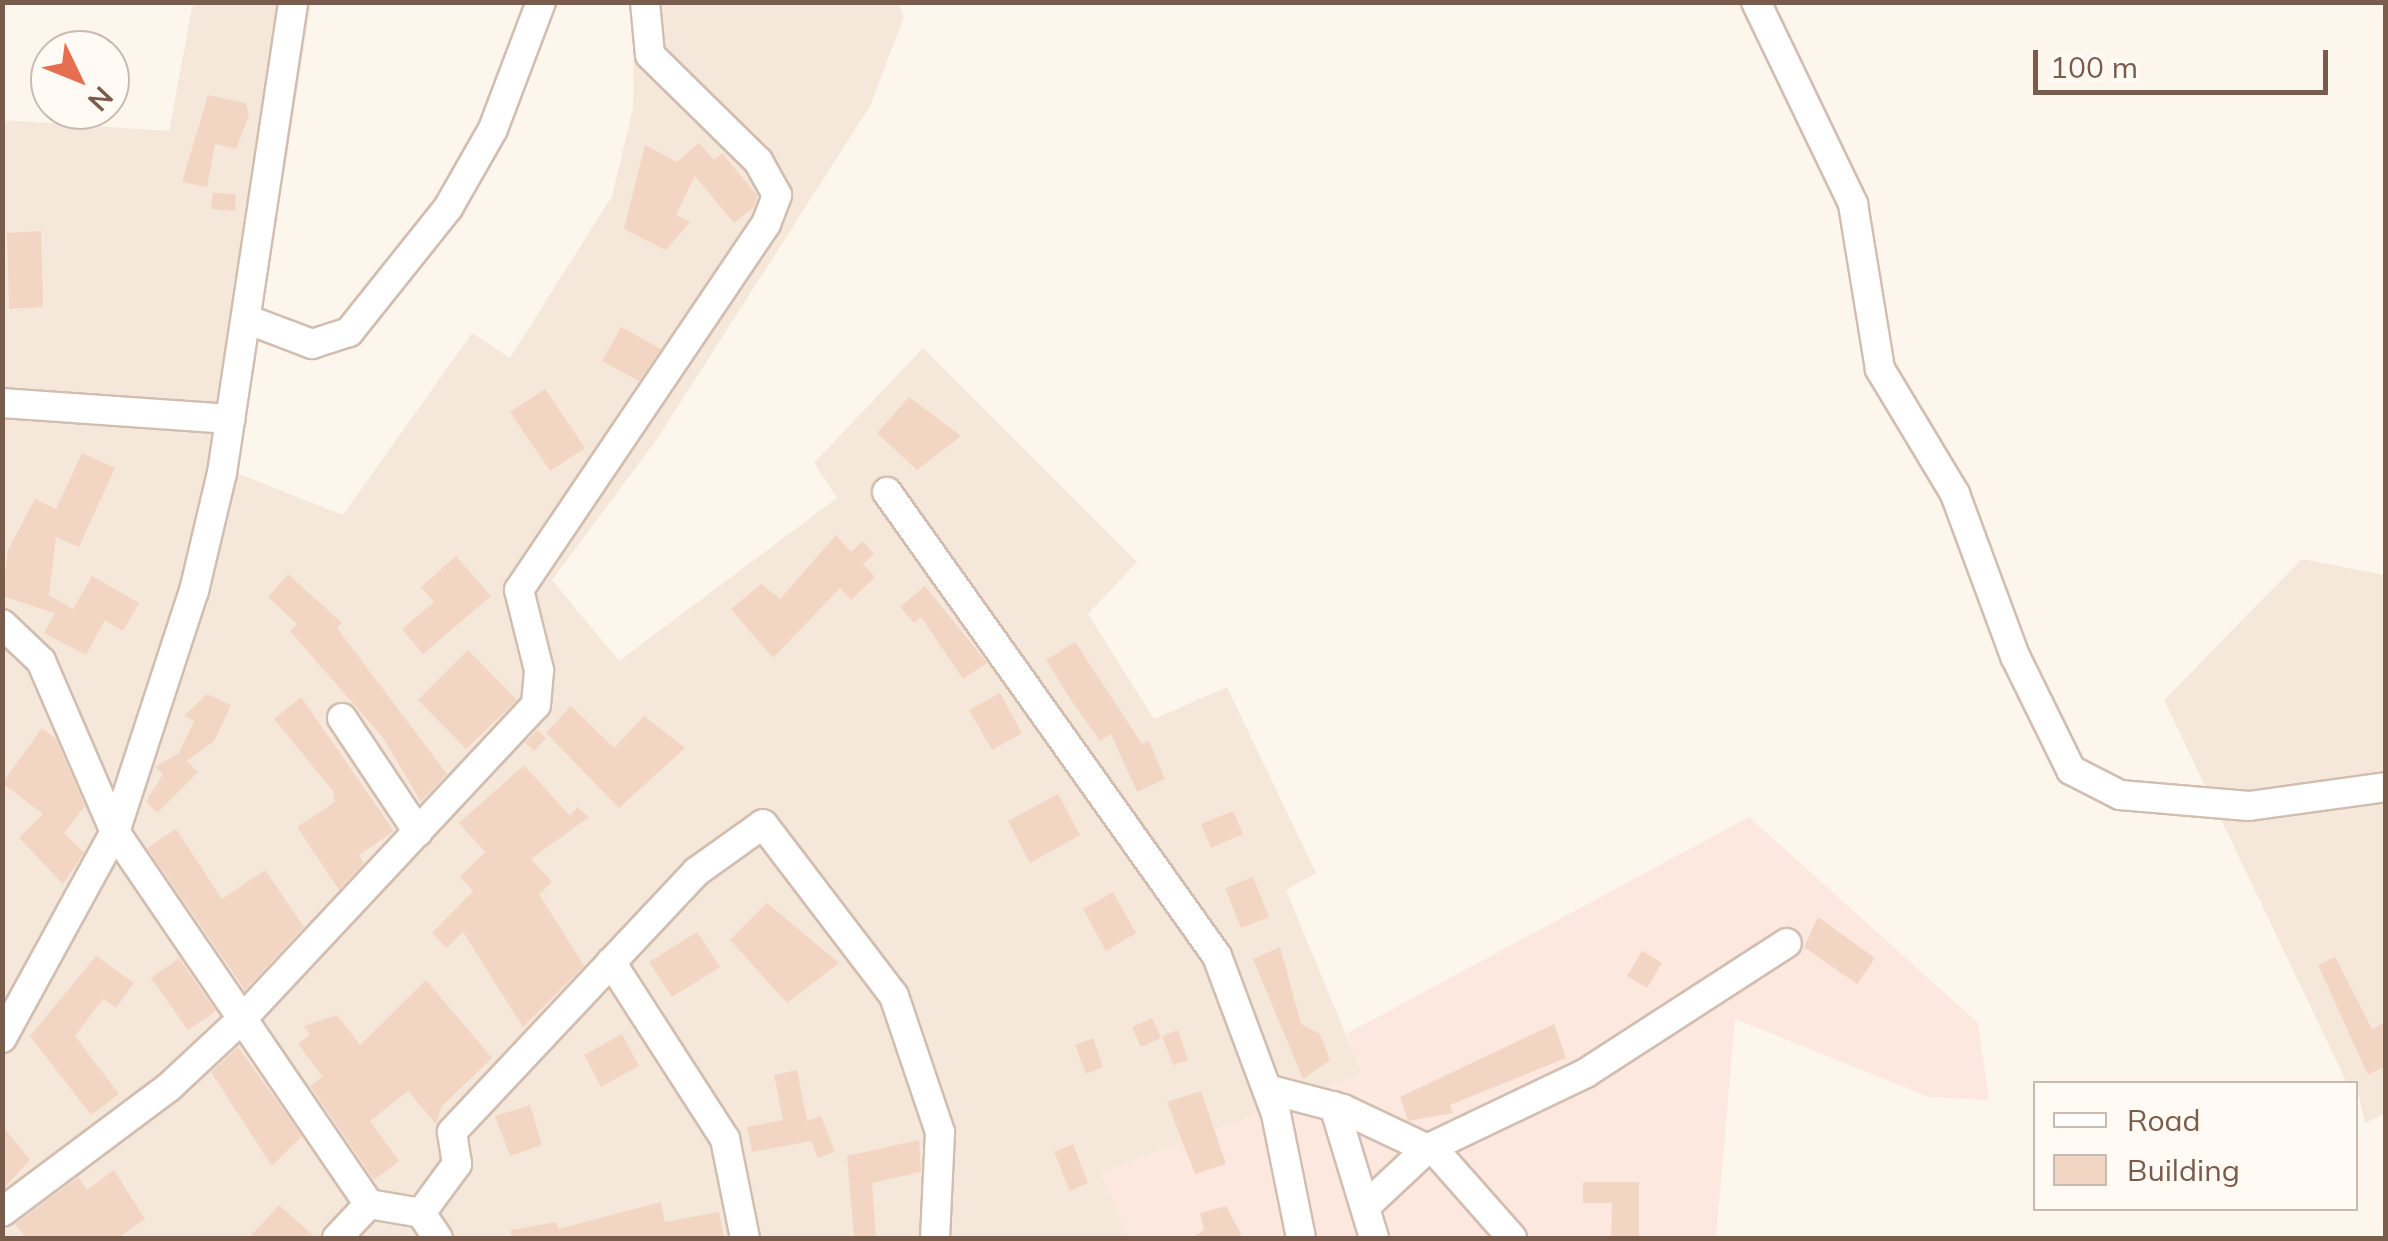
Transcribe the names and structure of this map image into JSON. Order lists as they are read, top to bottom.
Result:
{
  "legend": ["Road", "Building"],
  "scale_bar": "100 m",
  "north": "bottom right"
}
